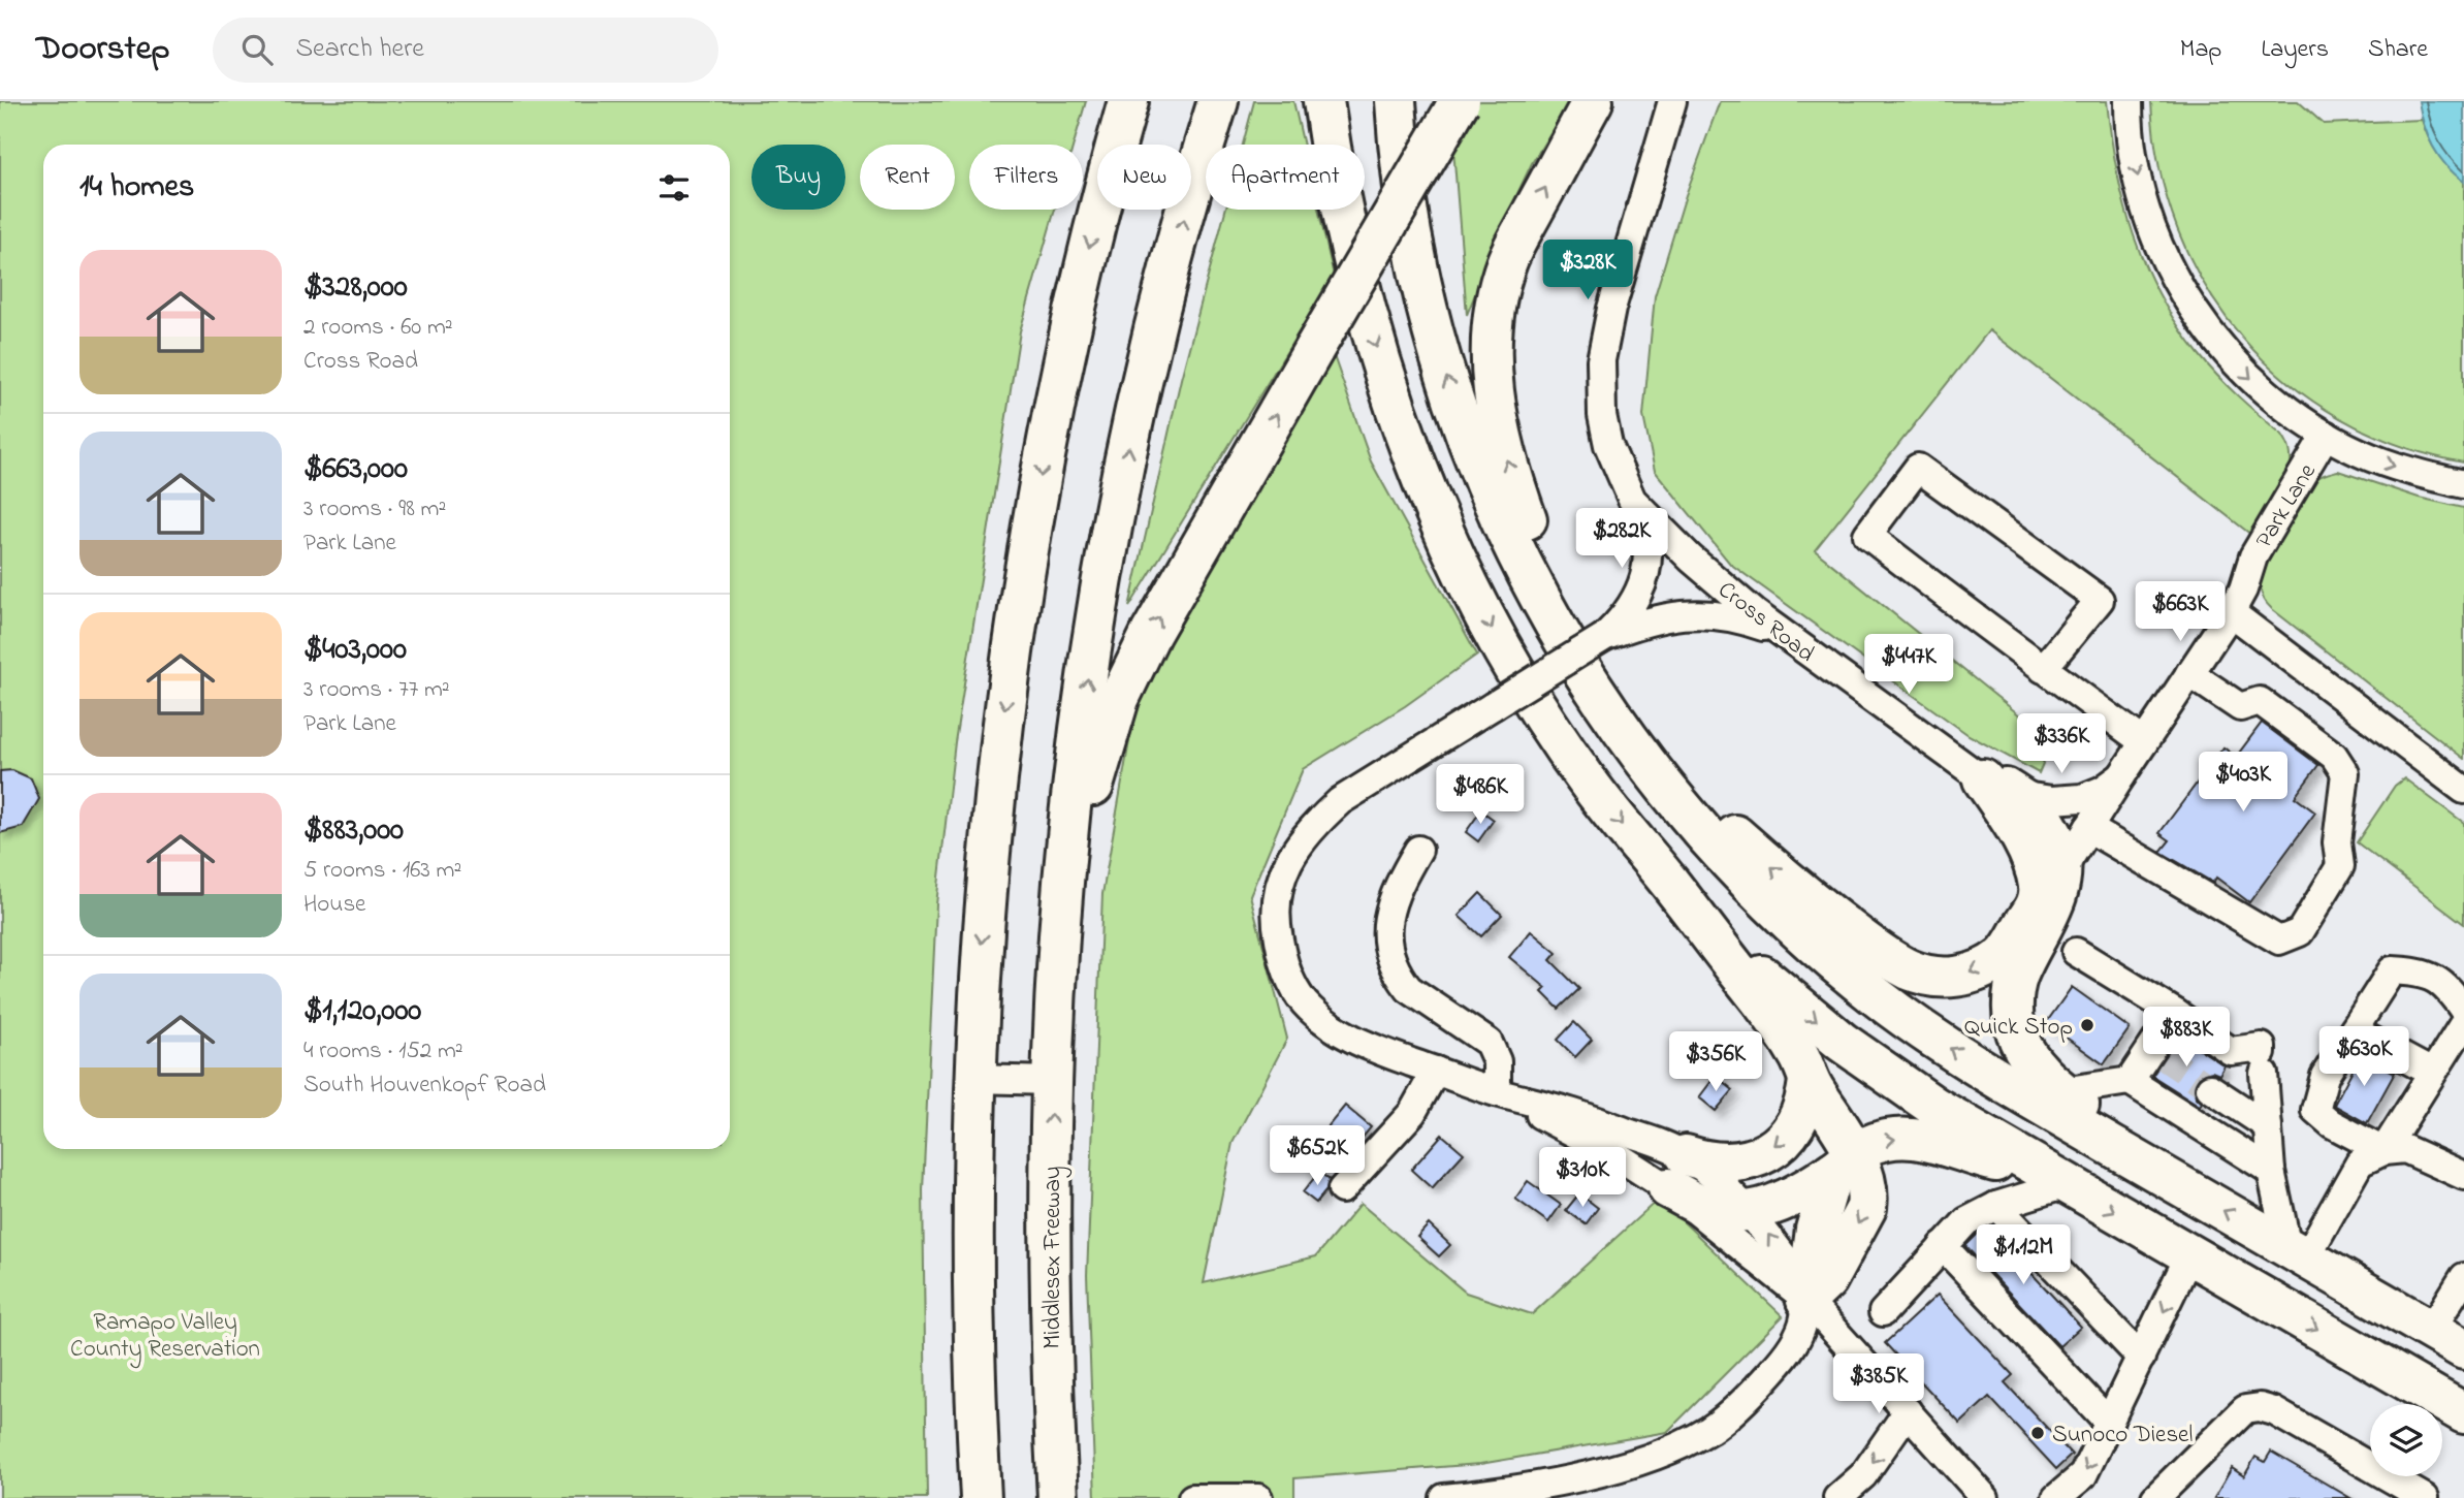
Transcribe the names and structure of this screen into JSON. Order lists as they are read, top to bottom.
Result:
{
  "streets": {
    "highway": ["Middlesex Freeway"],
    "street": ["Park Lane", "Cross Road"]
  },
  "parks": ["Ramapo Valley County Reservation"],
  "places": ["Quick Stop", "Sunoco Diesel"],
  "page": {
    "header": "Doorstep",
    "search": "Search here",
    "nav": ["Map", "Layers", "Share"],
    "chip": [
      "Buy",
      "Rent",
      "Filters",
      "New",
      "Apartment"
    ],
    "heading": "14 homes",
    "list": [
      {
        "name": "$328,000",
        "note": "2 rooms · 60 m² · Cross Road"
      },
      {
        "name": "$663,000",
        "note": "3 rooms · 98 m² · Park Lane"
      },
      {
        "name": "$403,000",
        "note": "3 rooms · 77 m² · Park Lane"
      },
      {
        "name": "$883,000",
        "note": "5 rooms · 163 m² · House"
      },
      {
        "name": "$1,120,000",
        "note": "4 rooms · 152 m² · South Houvenkopf Road"
      }
    ],
    "price": [
      "$328K",
      "$282K",
      "$663K",
      "$447K",
      "$336K",
      "$403K",
      "$486K",
      "$883K",
      "$630K",
      "$356K",
      "$652K",
      "$310K",
      "$1.12M",
      "$385K"
    ]
  }
}
